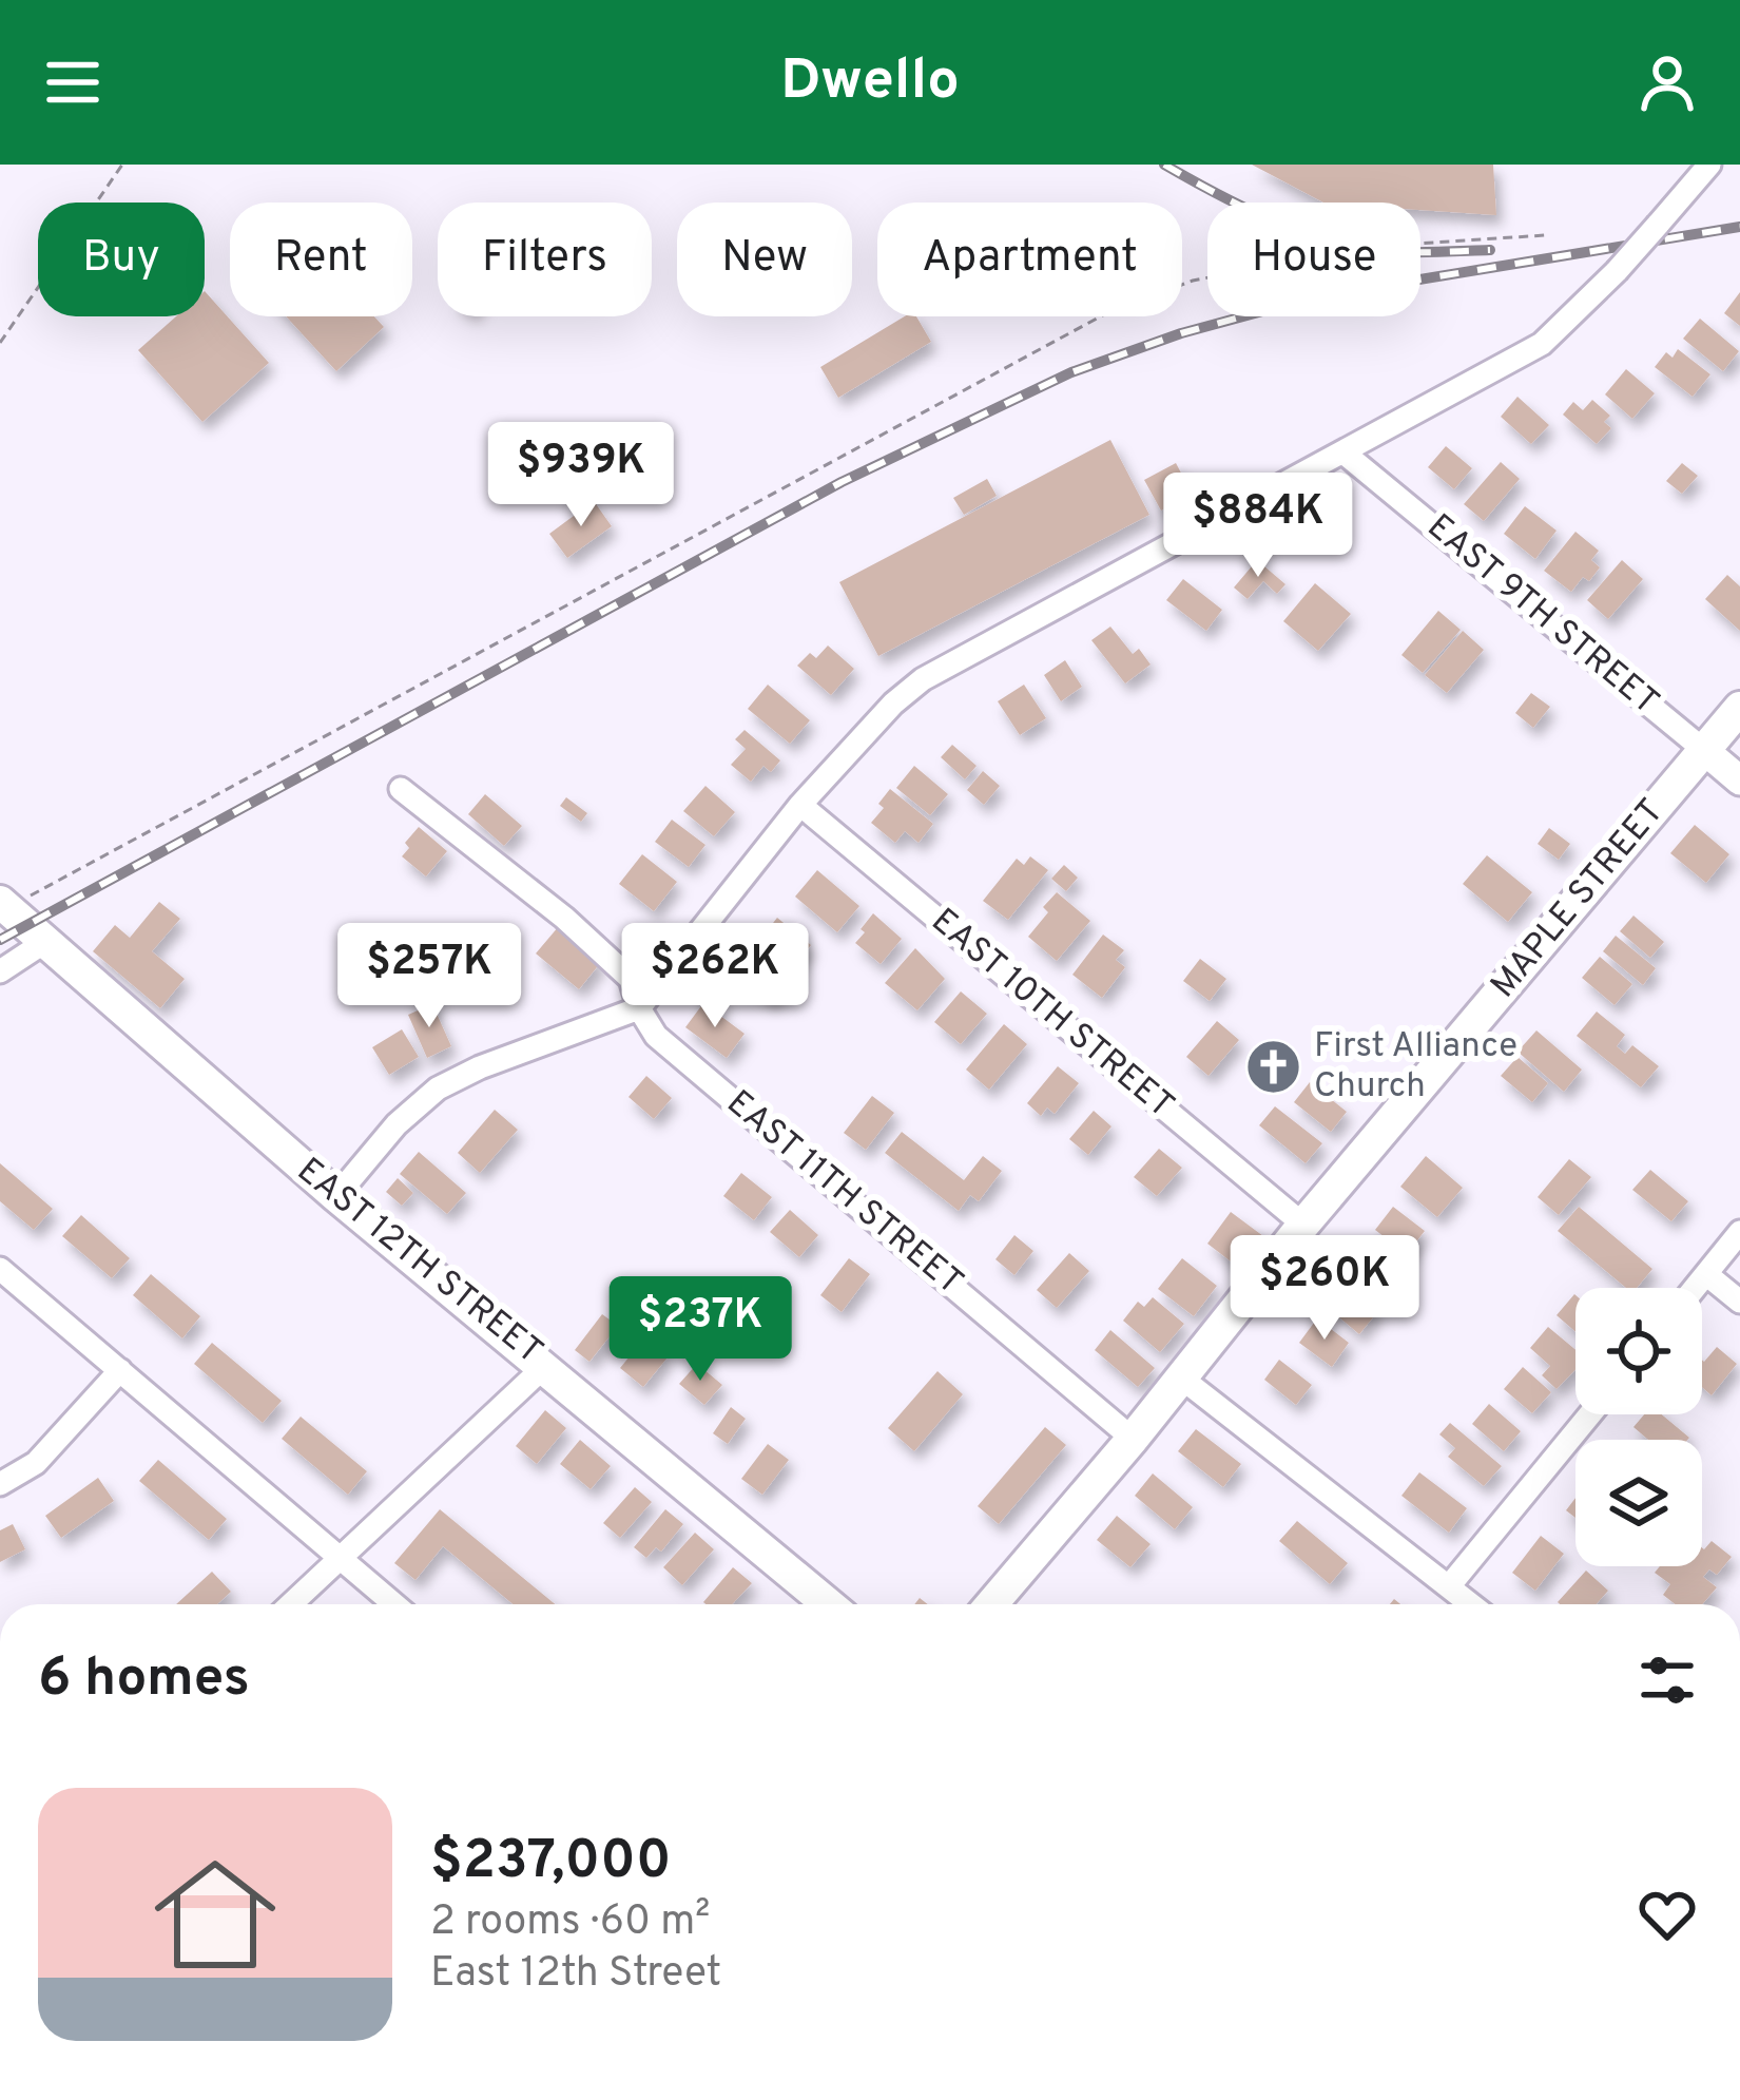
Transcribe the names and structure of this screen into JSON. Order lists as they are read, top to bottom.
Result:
{
  "streets": {
    "main road": ["MAPLE STREET", "EAST 12TH STREET"],
    "street": ["EAST 9TH STREET", "EAST 10TH STREET", "EAST 11TH STREET"]
  },
  "crossings": [
    ["EAST 9TH STREET", "MAPLE STREET"],
    ["MAPLE STREET", "EAST 10TH STREET"],
    ["MAPLE STREET", "EAST 11TH STREET"]
  ],
  "places": {
    "church": ["First Alliance Church"]
  },
  "page": {
    "header": "Dwello",
    "chip": [
      "Buy",
      "Rent",
      "Filters",
      "New",
      "Apartment",
      "House"
    ],
    "price": [
      "$939K",
      "$884K",
      "$257K",
      "$262K",
      "$260K",
      "$237K"
    ],
    "heading": "6 homes",
    "list": [
      {
        "name": "$237,000",
        "note": "2 rooms · 60 m² · East 12th Street"
      }
    ]
  }
}
